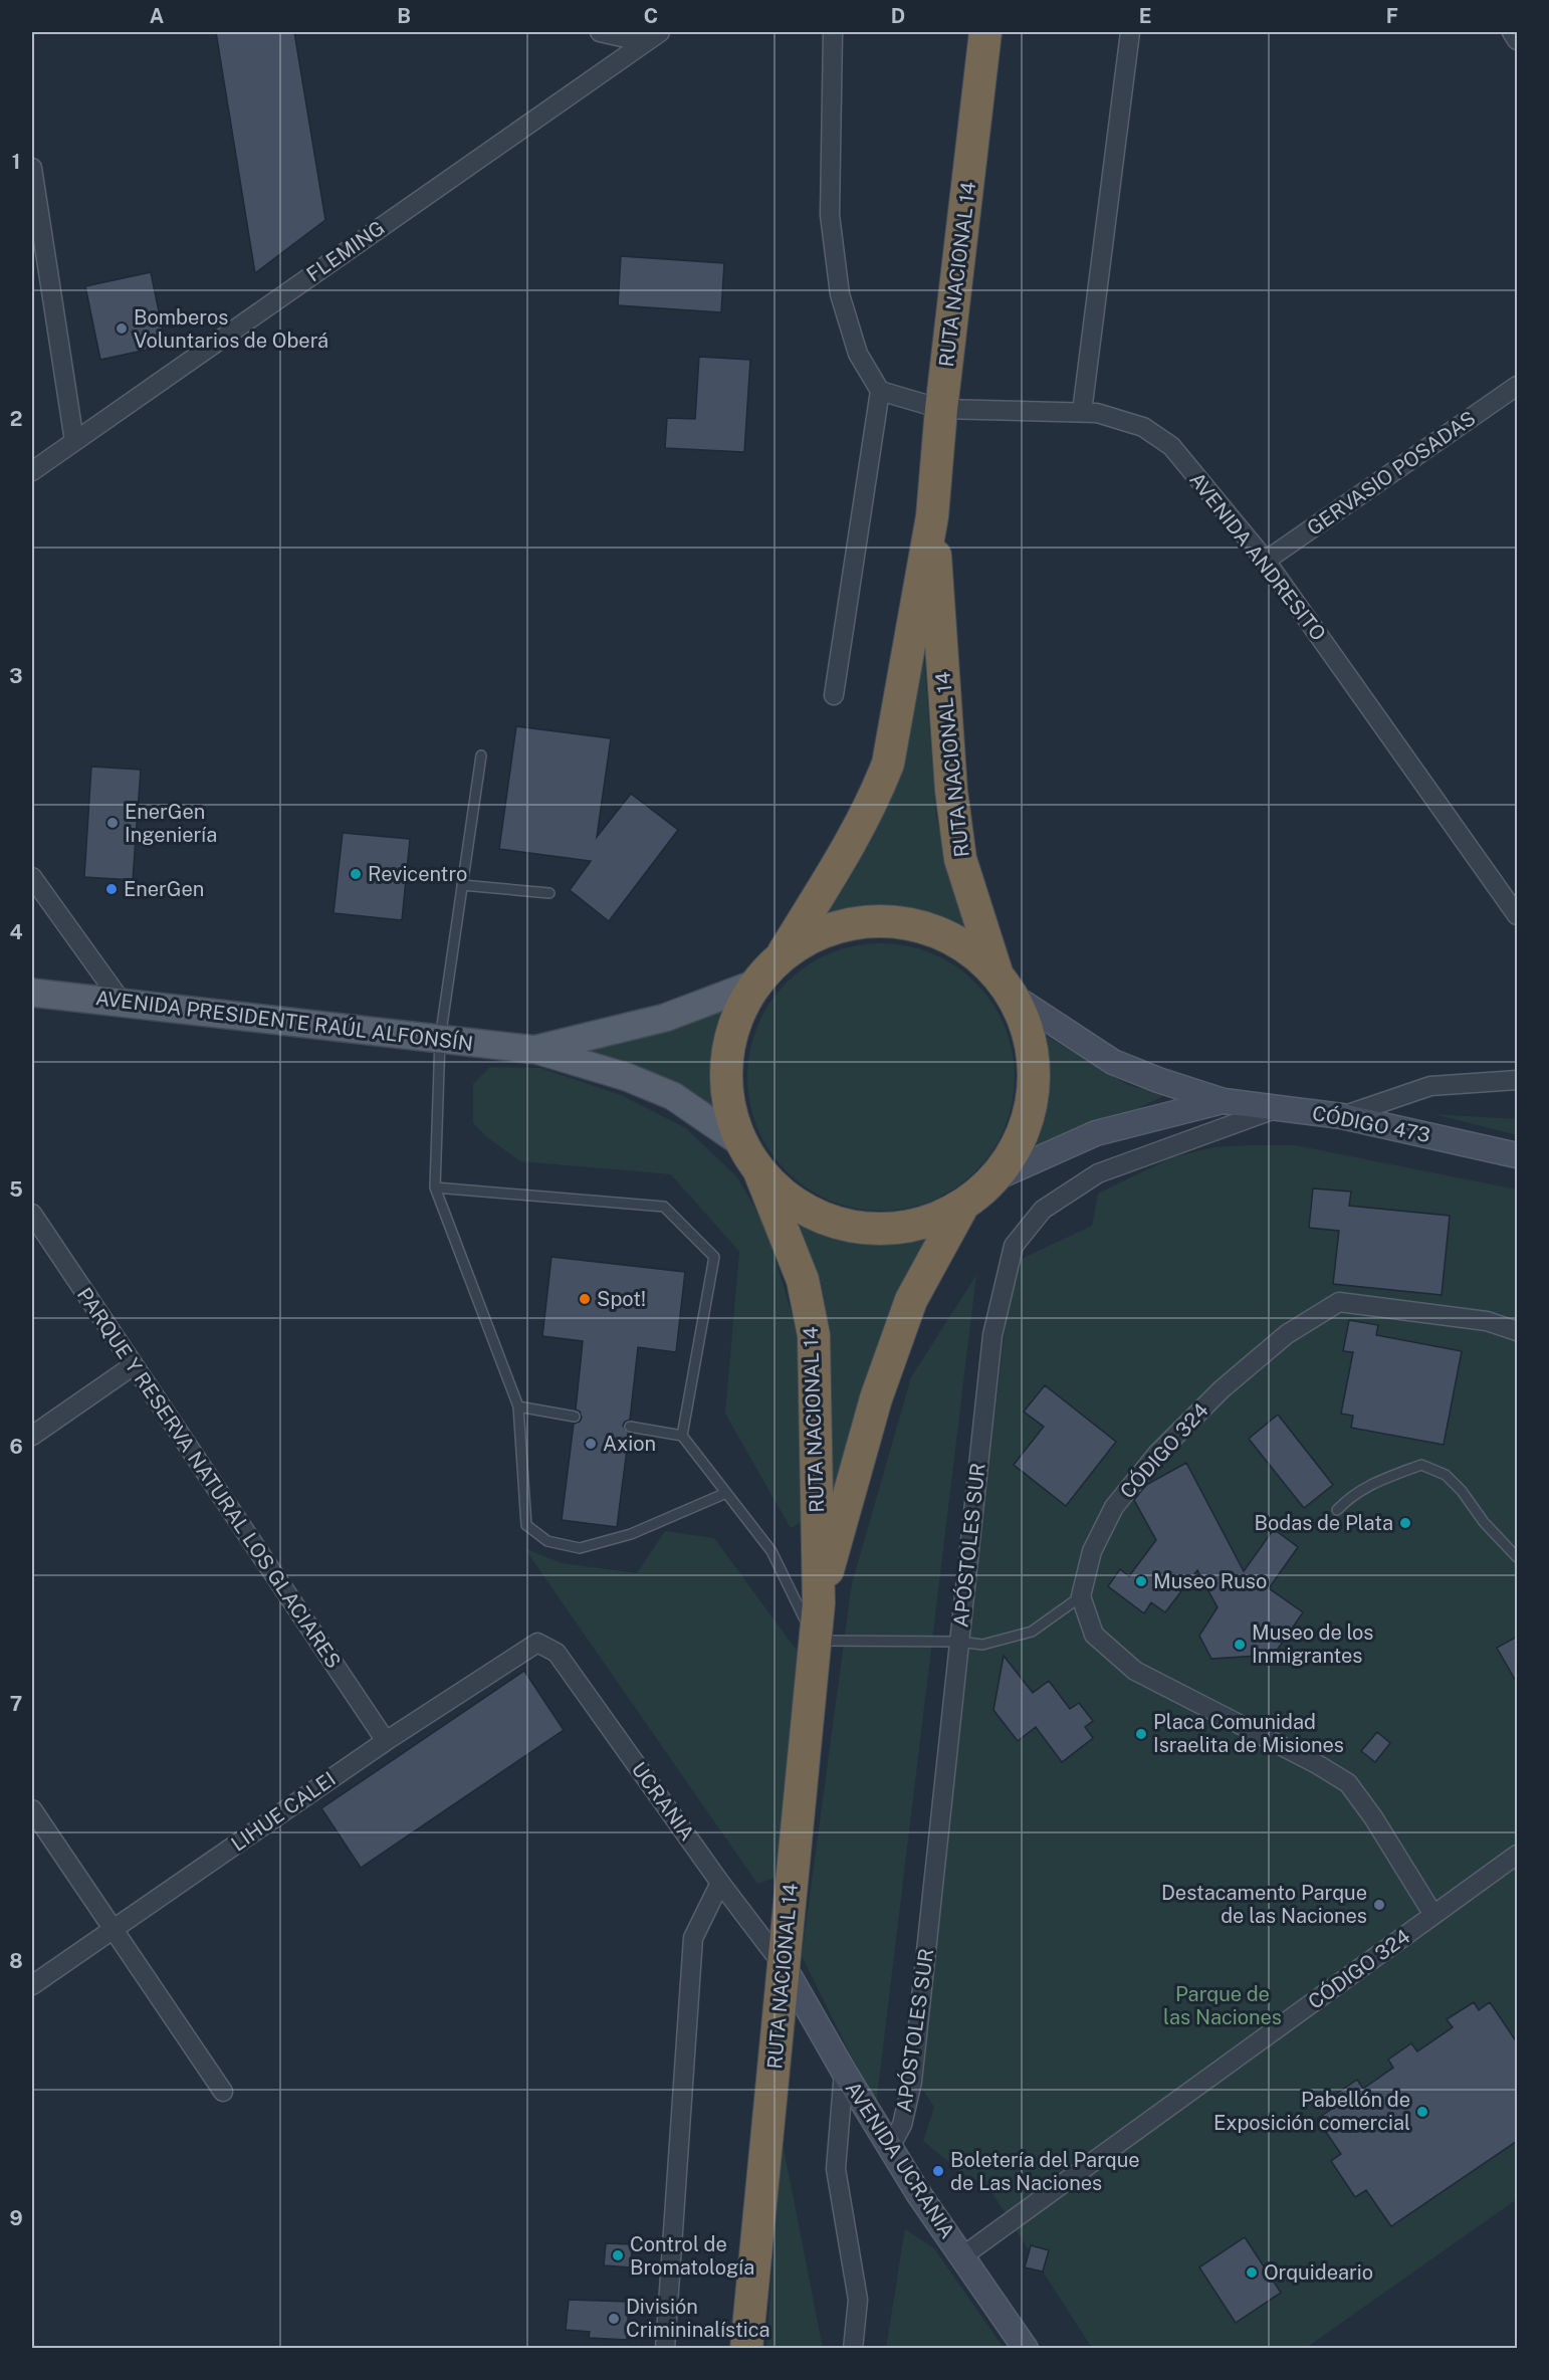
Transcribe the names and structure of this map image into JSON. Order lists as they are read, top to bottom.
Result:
{
  "streets": {
    "highway": ["RUTA NACIONAL 14"],
    "main road": ["AVENIDA PRESIDENTE RAÚL ALFONSÍN", "CÓDIGO 473", "AVENIDA UCRANIA"],
    "street": [
      "FLEMING",
      "GERVASIO POSADAS",
      "AVENIDA ANDRESITO",
      "CÓDIGO 324",
      "PARQUE Y RESERVA NATURAL LOS GLACIARES",
      "APÓSTOLES SUR",
      "UCRANIA",
      "LIHUE CALEI"
    ]
  },
  "crossings": [
    ["RUTA NACIONAL 14", "AVENIDA ANDRESITO"],
    ["RUTA NACIONAL 14", "UCRANIA"],
    ["RUTA NACIONAL 14", "AVENIDA UCRANIA"],
    ["GERVASIO POSADAS", "AVENIDA ANDRESITO"],
    ["CÓDIGO 473", "APÓSTOLES SUR"],
    ["CÓDIGO 324", "AVENIDA UCRANIA"],
    ["PARQUE Y RESERVA NATURAL LOS GLACIARES", "LIHUE CALEI"],
    ["APÓSTOLES SUR", "AVENIDA UCRANIA"],
    ["UCRANIA", "LIHUE CALEI"],
    ["UCRANIA", "AVENIDA UCRANIA"]
  ],
  "parks": ["Parque de las Naciones"],
  "places": [
    "Bomberos Voluntarios de Oberá",
    "EnerGen Ingeniería",
    "Revicentro",
    "EnerGen",
    "Spot!",
    "Axion",
    "Bodas de Plata",
    "Museo Ruso",
    "Museo de los Inmigrantes",
    "Placa Comunidad Israelita de Misiones",
    "Destacamento Parque de las Naciones",
    "Pabellón de Exposición comercial",
    "Boletería del Parque de Las Naciones",
    "Control de Bromatología",
    "Orquideario",
    "División Crimininalística"
  ],
  "grid": {
    "columns": [
      "A",
      "B",
      "C",
      "D",
      "E",
      "F"
    ],
    "rows": [
      "1",
      "2",
      "3",
      "4",
      "5",
      "6",
      "7",
      "8",
      "9"
    ]
  }
}
